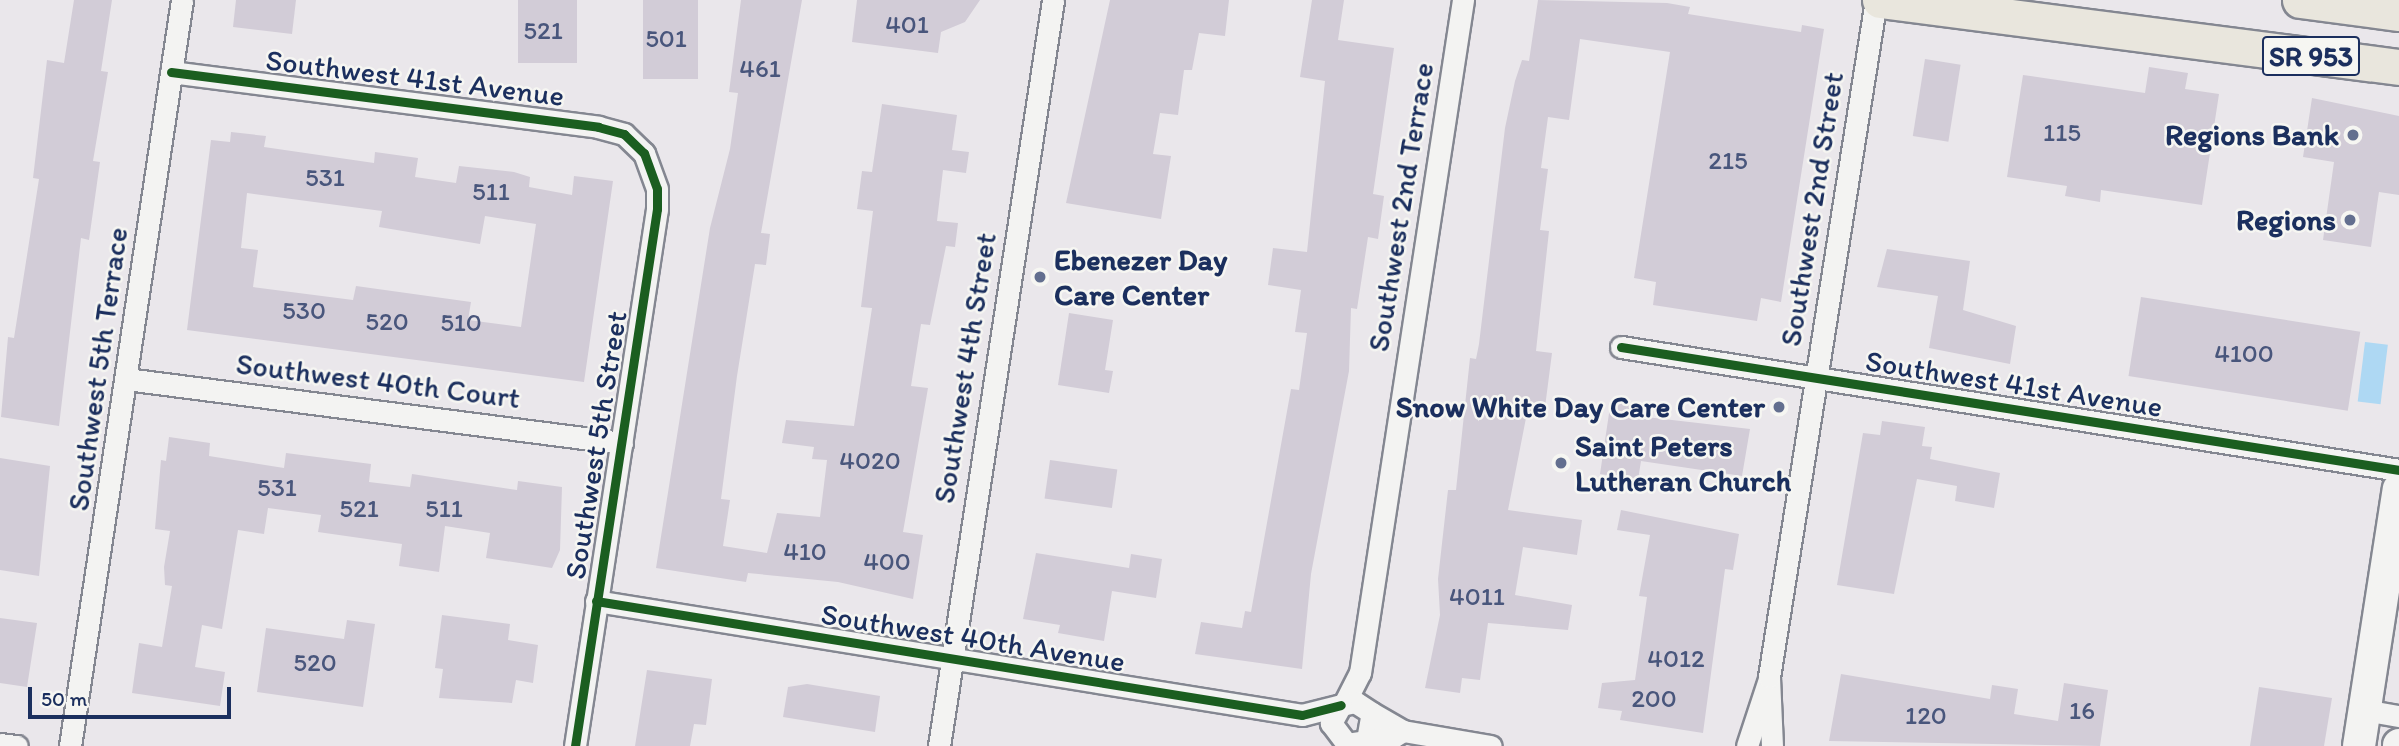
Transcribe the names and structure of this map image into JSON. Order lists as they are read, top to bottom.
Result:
{
  "streets": {
    "main road": ["SR 953"],
    "street": [
      "Southwest 41st Avenue",
      "Southwest 2nd Terrace",
      "Southwest 2nd Street",
      "Southwest 4th Street",
      "Southwest 5th Terrace",
      "Southwest 40th Court",
      "Southwest 5th Street",
      "Southwest 40th Avenue"
    ]
  },
  "crossings": [
    ["SR 953", "Southwest 2nd Street"],
    ["Southwest 41st Avenue", "Southwest 2nd Street"],
    ["Southwest 41st Avenue", "Southwest 5th Terrace"],
    ["Southwest 41st Avenue", "Southwest 5th Street"],
    ["Southwest 2nd Terrace", "Southwest 40th Avenue"],
    ["Southwest 4th Street", "Southwest 40th Avenue"],
    ["Southwest 5th Terrace", "Southwest 40th Court"],
    ["Southwest 40th Court", "Southwest 5th Street"],
    ["Southwest 5th Street", "Southwest 40th Avenue"]
  ],
  "places": [
    "Regions Bank",
    "Regions",
    "Ebenezer Day Care Center",
    "Snow White Day Care Center",
    "Saint Peters Lutheran Church"
  ],
  "house_numbers": [
    "401",
    "521",
    "501",
    "461",
    "115",
    "215",
    "531",
    "511",
    "530",
    "520",
    "510",
    "4100",
    "4020",
    "531",
    "521",
    "511",
    "410",
    "400",
    "4011",
    "4012",
    "520",
    "200",
    "16",
    "120"
  ],
  "scale_bar": "50 m"
}
